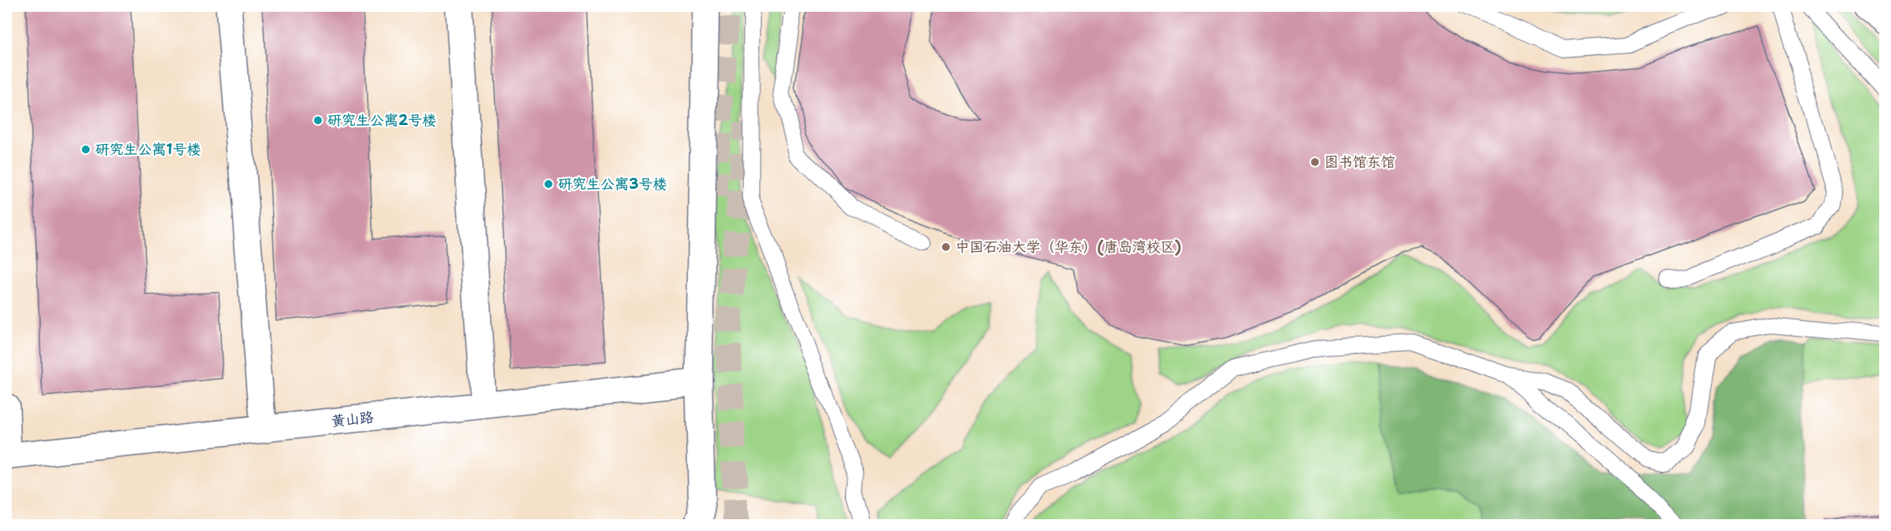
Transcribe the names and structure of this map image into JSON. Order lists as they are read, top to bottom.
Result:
{
  "streets": {
    "street": ["黄山路"]
  },
  "places": [
    "研究生公寓2号楼",
    "研究生公寓1号楼",
    "图书馆东馆",
    "研究生公寓3号楼",
    "中国石油大学（华东）(唐岛湾校区)"
  ]
}
